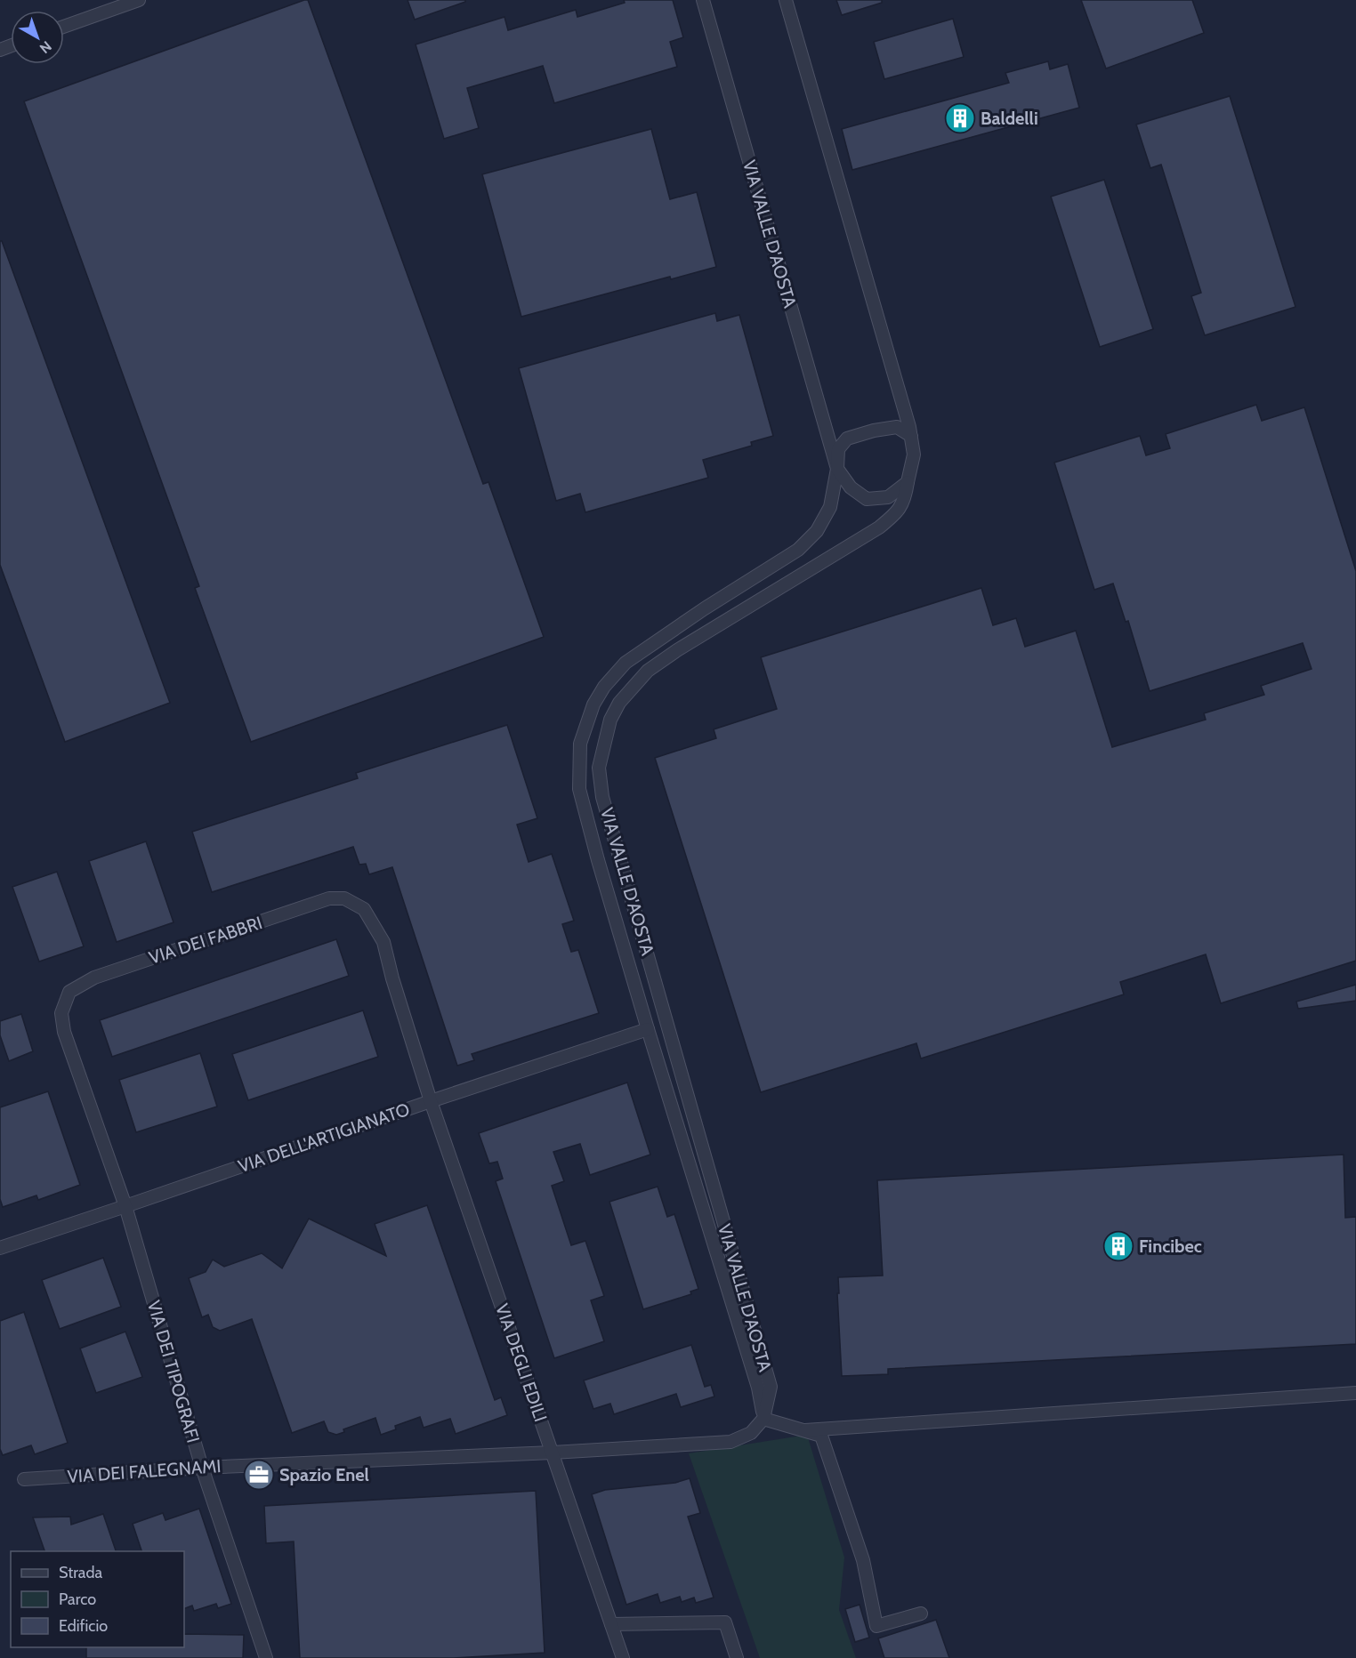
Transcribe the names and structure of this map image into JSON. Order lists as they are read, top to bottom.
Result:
{
  "streets": {
    "street": [
      "VIA VALLE D'AOSTA",
      "VIA DEI FABBRI",
      "VIA DELL'ARTIGIANATO",
      "VIA DEGLI EDILI",
      "VIA DEI TIPOGRAFI",
      "VIA DEI FALEGNAMI"
    ]
  },
  "crossings": [
    ["VIA VALLE D'AOSTA", "VIA DELL'ARTIGIANATO"],
    ["VIA DEI FABBRI", "VIA DELL'ARTIGIANATO"],
    ["VIA DEI FABBRI", "VIA DEGLI EDILI"],
    ["VIA DEI FABBRI", "VIA DEI TIPOGRAFI"],
    ["VIA DELL'ARTIGIANATO", "VIA DEGLI EDILI"],
    ["VIA DELL'ARTIGIANATO", "VIA DEI TIPOGRAFI"],
    ["VIA DEGLI EDILI", "VIA DEI FALEGNAMI"],
    ["VIA DEI TIPOGRAFI", "VIA DEI FALEGNAMI"]
  ],
  "places": {
    "building": ["Baldelli", "Fincibec"],
    "office": ["Spazio Enel"]
  },
  "legend": ["Strada", "Parco", "Edificio"],
  "north": "bottom right"
}
